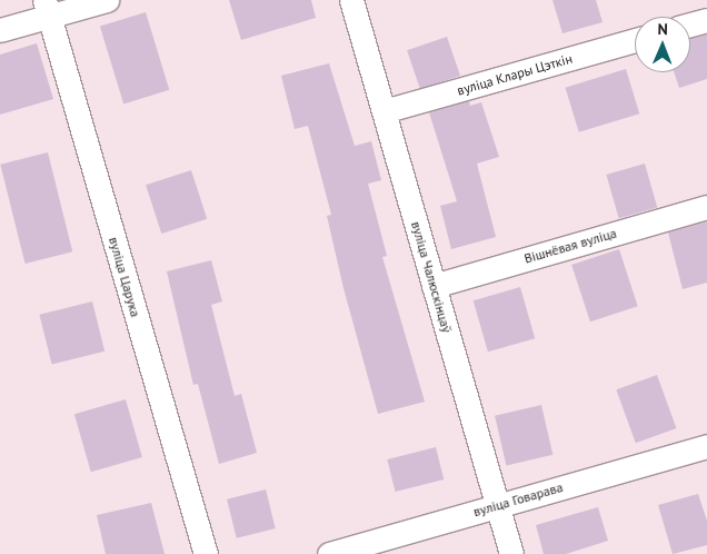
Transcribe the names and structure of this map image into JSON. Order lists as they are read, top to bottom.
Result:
{
  "streets": {
    "street": [
      "вуліца Клары Цэткін",
      "Вішнёвая вуліца",
      "вуліца Царука",
      "вуліца Чалюскінцаў",
      "вуліца Говарава"
    ]
  },
  "crossings": [
    ["вуліца Клары Цэткін", "вуліца Чалюскінцаў"],
    ["Вішнёвая вуліца", "вуліца Чалюскінцаў"],
    ["вуліца Чалюскінцаў", "вуліца Говарава"]
  ],
  "north": "top"
}
